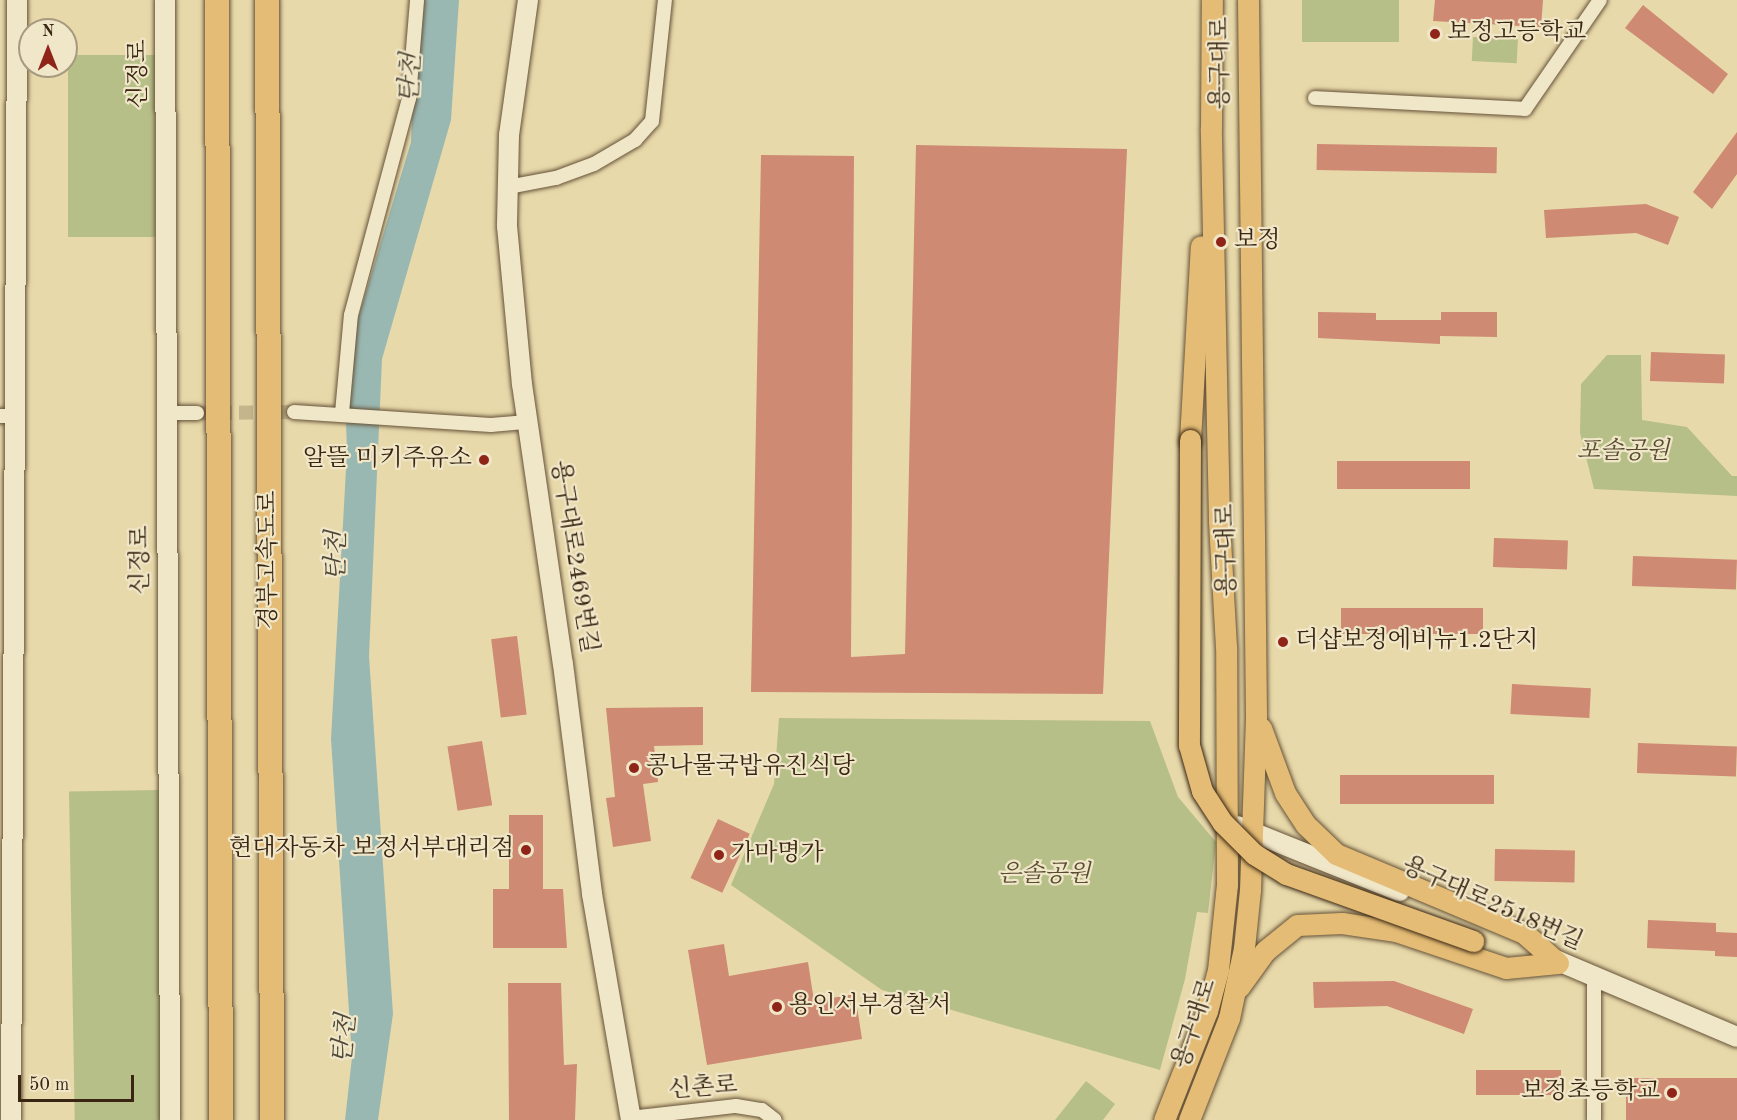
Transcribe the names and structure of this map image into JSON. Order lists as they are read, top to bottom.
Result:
{
  "streets": {
    "highway": ["경부고속도로"],
    "main road": ["용구대로"],
    "street": [
      "신정로",
      "용구대로2469번길",
      "용구대로2518번길",
      "신촌로"
    ]
  },
  "crossings": [
    ["용구대로", "용구대로2518번길"],
    ["용구대로2469번길", "신촌로"]
  ],
  "water": ["탄천"],
  "parks": ["포솔공원", "은솔공원"],
  "places": [
    "보정고등학교",
    "보정",
    "알뜰 미키주유소",
    "더샵보정에비뉴1.2단지",
    "콩나물국밥유진식당",
    "현대자동차 보정서부대리점",
    "가마명가",
    "용인서부경찰서",
    "보정초등학교"
  ],
  "scale_bar": "50 m",
  "north": "top"
}
